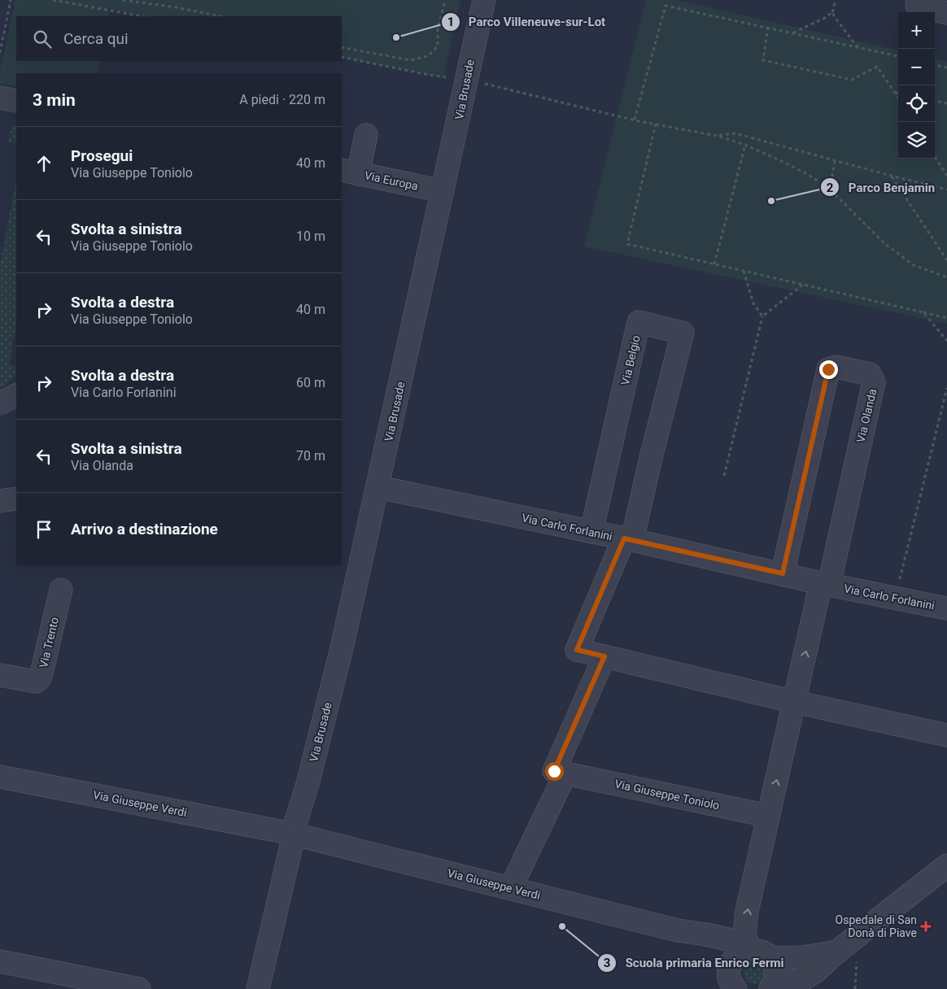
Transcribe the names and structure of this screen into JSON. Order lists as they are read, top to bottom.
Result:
{
  "streets": {
    "street": [
      "Via Brusade",
      "Via Europa",
      "Via Belgio",
      "Via Olanda",
      "Via Carlo Forlanini",
      "Via Trento",
      "Via Giuseppe Toniolo",
      "Via Giuseppe Verdi"
    ]
  },
  "crossings": [
    ["Via Brusade", "Via Europa"],
    ["Via Brusade", "Via Carlo Forlanini"],
    ["Via Brusade", "Via Giuseppe Verdi"],
    ["Via Belgio", "Via Carlo Forlanini"],
    ["Via Olanda", "Via Carlo Forlanini"]
  ],
  "places": {
    "other": ["Parco Villeneuve-sur-Lot", "Parco Benjamin", "Scuola primaria Enrico Fermi"],
    "health": ["Ospedale di San Donà di Piave"]
  },
  "page": {
    "map_buttons": ["+", "−"],
    "search": "Cerca qui",
    "heading": ["3 min", "A piedi · 220 m"],
    "list": [
      ["Prosegui", "Via Giuseppe Toniolo", "40 m"],
      ["Svolta a sinistra", "Via Giuseppe Toniolo", "10 m"],
      ["Svolta a destra", "Via Giuseppe Toniolo", "40 m"],
      ["Svolta a destra", "Via Carlo Forlanini", "60 m"],
      ["Svolta a sinistra", "Via Olanda", "70 m"],
      "Arrivo a destinazione"
    ]
  }
}
